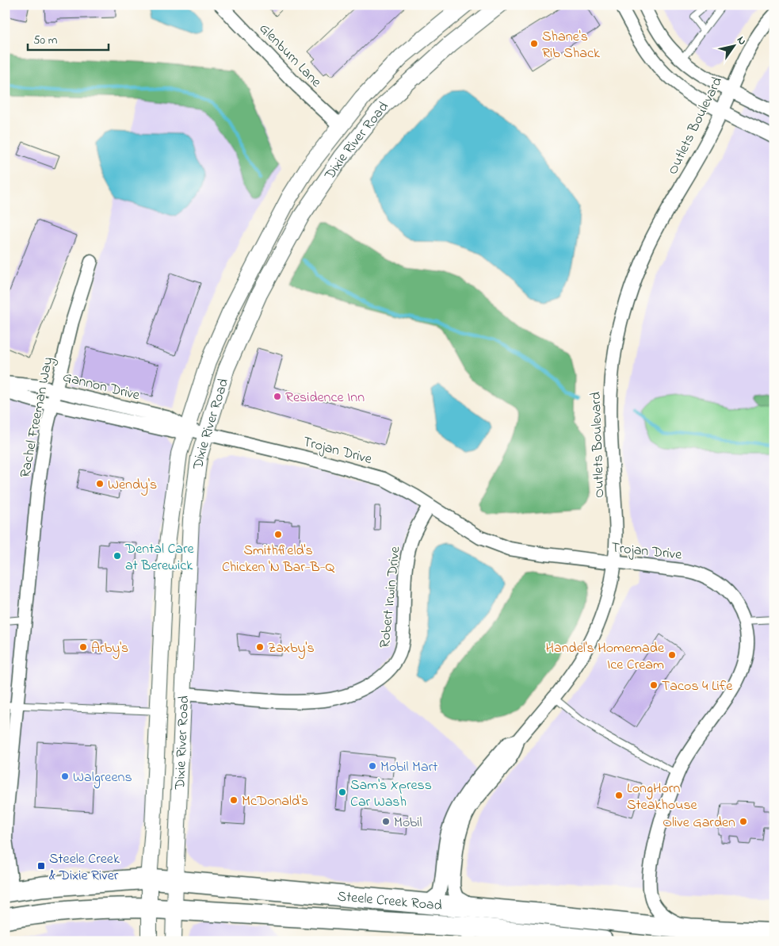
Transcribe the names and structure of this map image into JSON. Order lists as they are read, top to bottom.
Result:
{
  "streets": {
    "main road": ["Steele Creek Road"],
    "street": [
      "Glenburn Lane",
      "Outlets Boulevard",
      "Dixie River Road",
      "Gannon Drive",
      "Rachel Freeman Way",
      "Trojan Drive",
      "Robert Irwin Drive"
    ]
  },
  "crossings": [
    ["Glenburn Lane", "Dixie River Road"],
    ["Outlets Boulevard", "Trojan Drive"],
    ["Outlets Boulevard", "Steele Creek Road"],
    ["Dixie River Road", "Gannon Drive"],
    ["Dixie River Road", "Trojan Drive"],
    ["Dixie River Road", "Robert Irwin Drive"],
    ["Dixie River Road", "Steele Creek Road"],
    ["Gannon Drive", "Rachel Freeman Way"],
    ["Gannon Drive", "Trojan Drive"],
    ["Rachel Freeman Way", "Steele Creek Road"],
    ["Trojan Drive", "Robert Irwin Drive"],
    ["Trojan Drive", "Steele Creek Road"]
  ],
  "places": {
    "other": [
      "Shane's Rib Shack",
      "Residence Inn",
      "Wendy's",
      "Smithfield's Chicken 'N Bar-B-Q",
      "Dental Care at Berewick",
      "Arby's",
      "Zaxby's",
      "Handel's Homemade Ice Cream",
      "Tacos 4 Life",
      "Mobil Mart",
      "Walgreens",
      "Sam's Xpress Car Wash",
      "LongHorn Steakhouse",
      "McDonald's",
      "Mobil",
      "Olive Garden"
    ],
    "transit": ["Steele Creek & Dixie River"]
  },
  "scale_bar": "50 m",
  "north": "top right"
}
